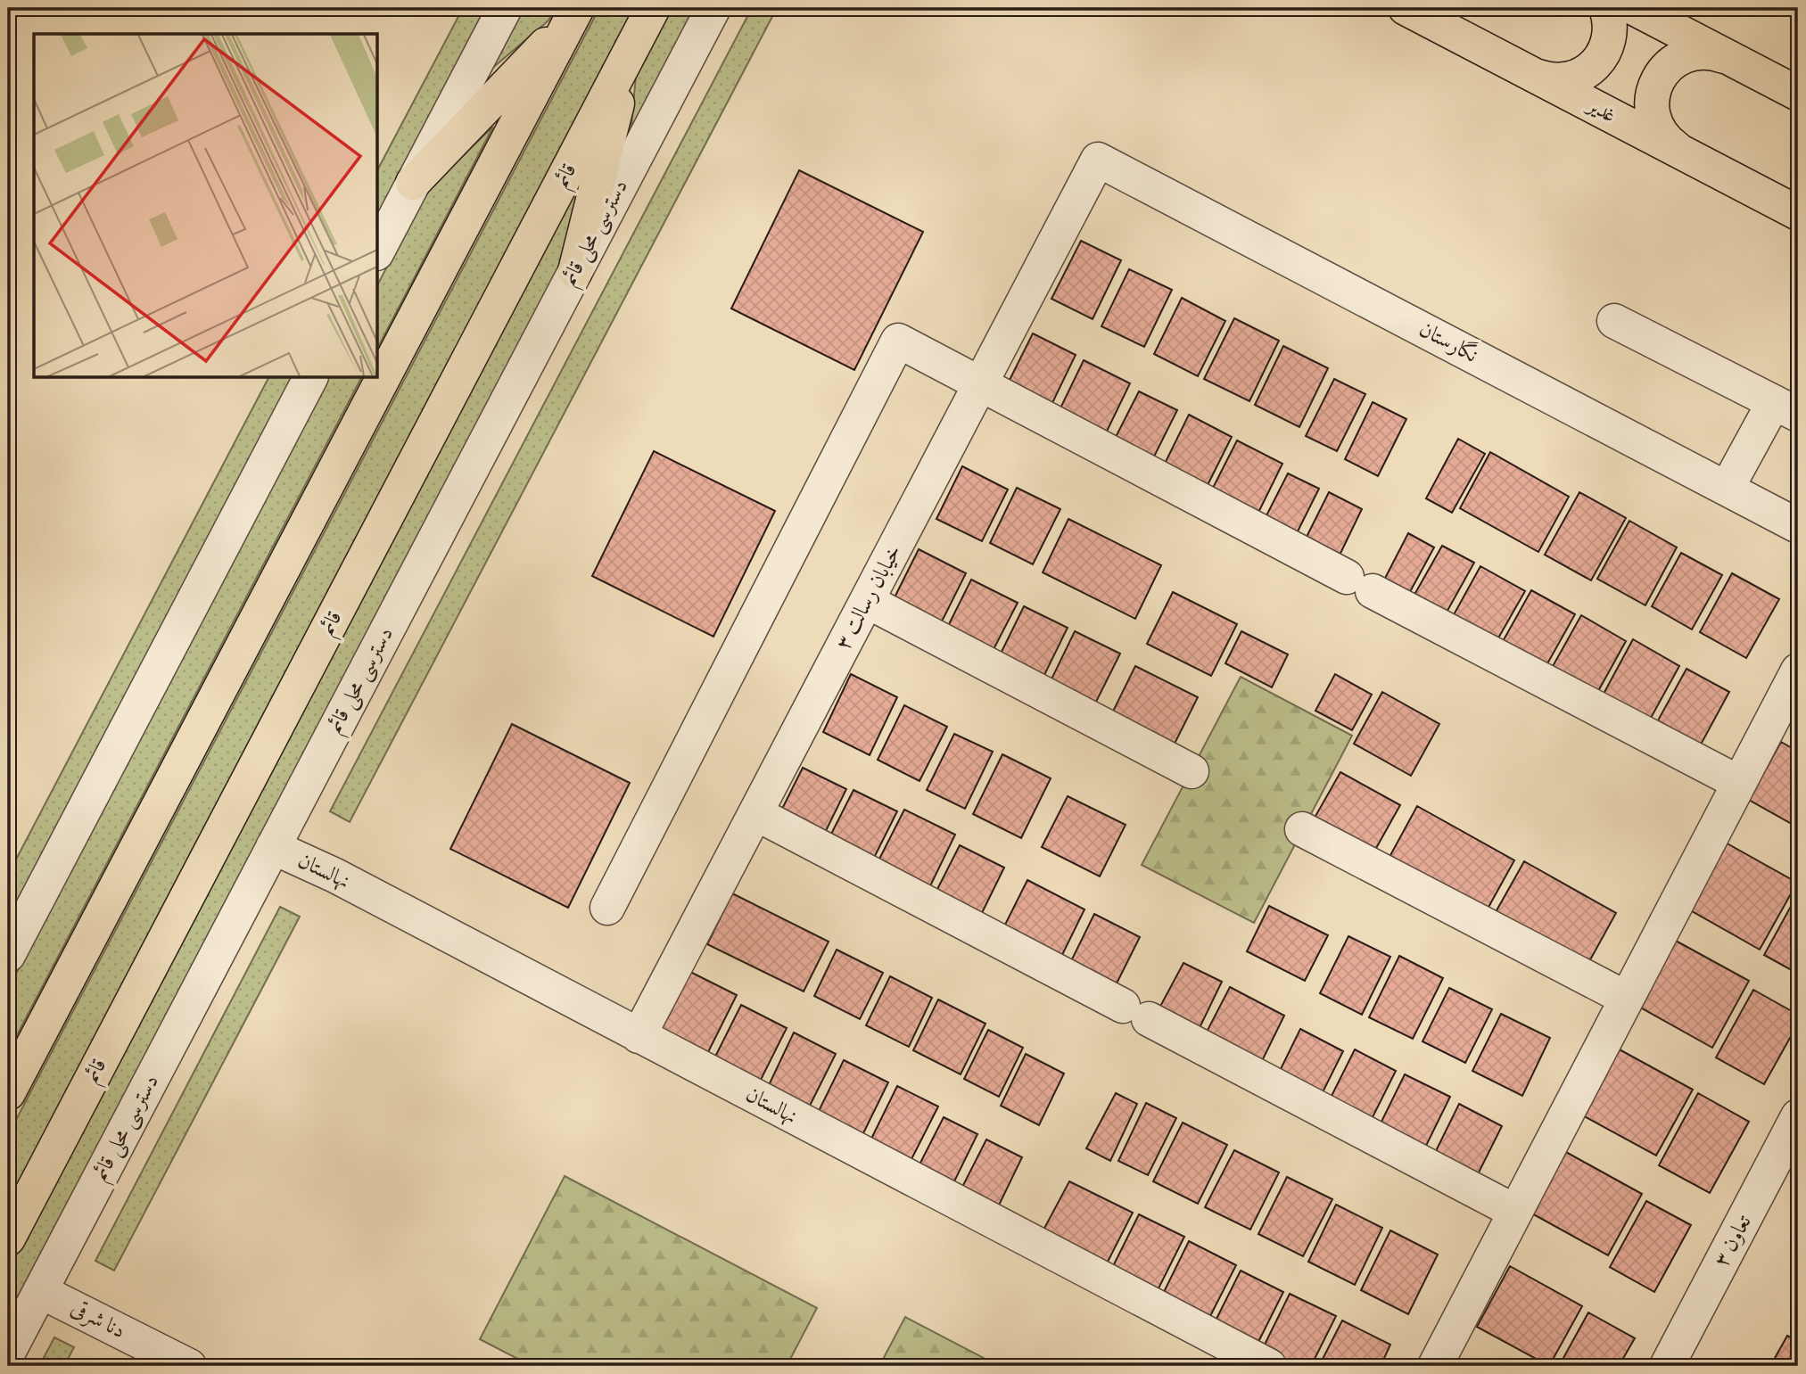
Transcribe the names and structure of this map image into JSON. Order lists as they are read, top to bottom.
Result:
{
  "streets": {
    "main road": ["غدیر", "قائم"],
    "street": [
      "دسترسی محلی قائم",
      "نگارستان",
      "خیابان رسالت ۳",
      "نهالستان",
      "تعاون ۳",
      "دنا شرقی"
    ]
  },
  "crossings": [
    ["دسترسی محلی قائم", "نهالستان"],
    ["دسترسی محلی قائم", "دنا شرقی"],
    ["نگارستان", "خیابان رسالت ۳"],
    ["خیابان رسالت ۳", "نهالستان"]
  ]
}
